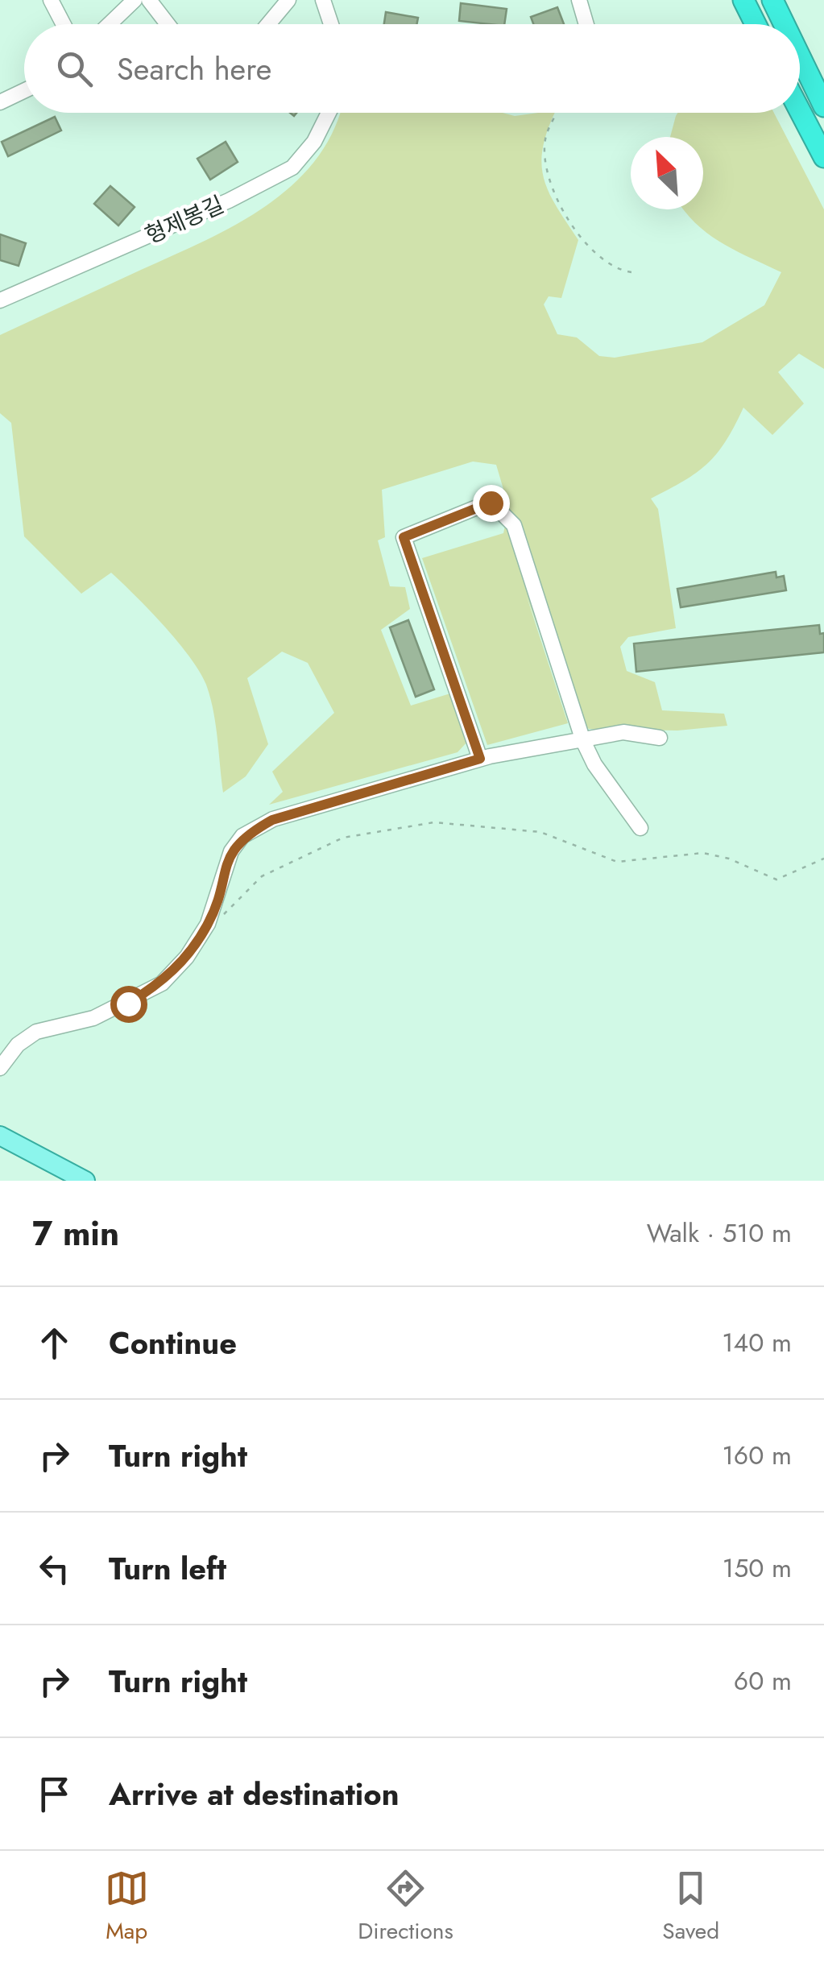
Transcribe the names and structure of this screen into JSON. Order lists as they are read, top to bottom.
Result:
{
  "streets": {
    "street": ["형제봉길"]
  },
  "north": "top left",
  "page": {
    "search": "Search here",
    "heading": ["7 min", "Walk · 510 m"],
    "list": [
      ["Continue", "140 m"],
      ["Turn right", "160 m"],
      ["Turn left", "150 m"],
      ["Turn right", "60 m"],
      "Arrive at destination"
    ],
    "nav": ["Map", "Directions", "Saved"]
  }
}
